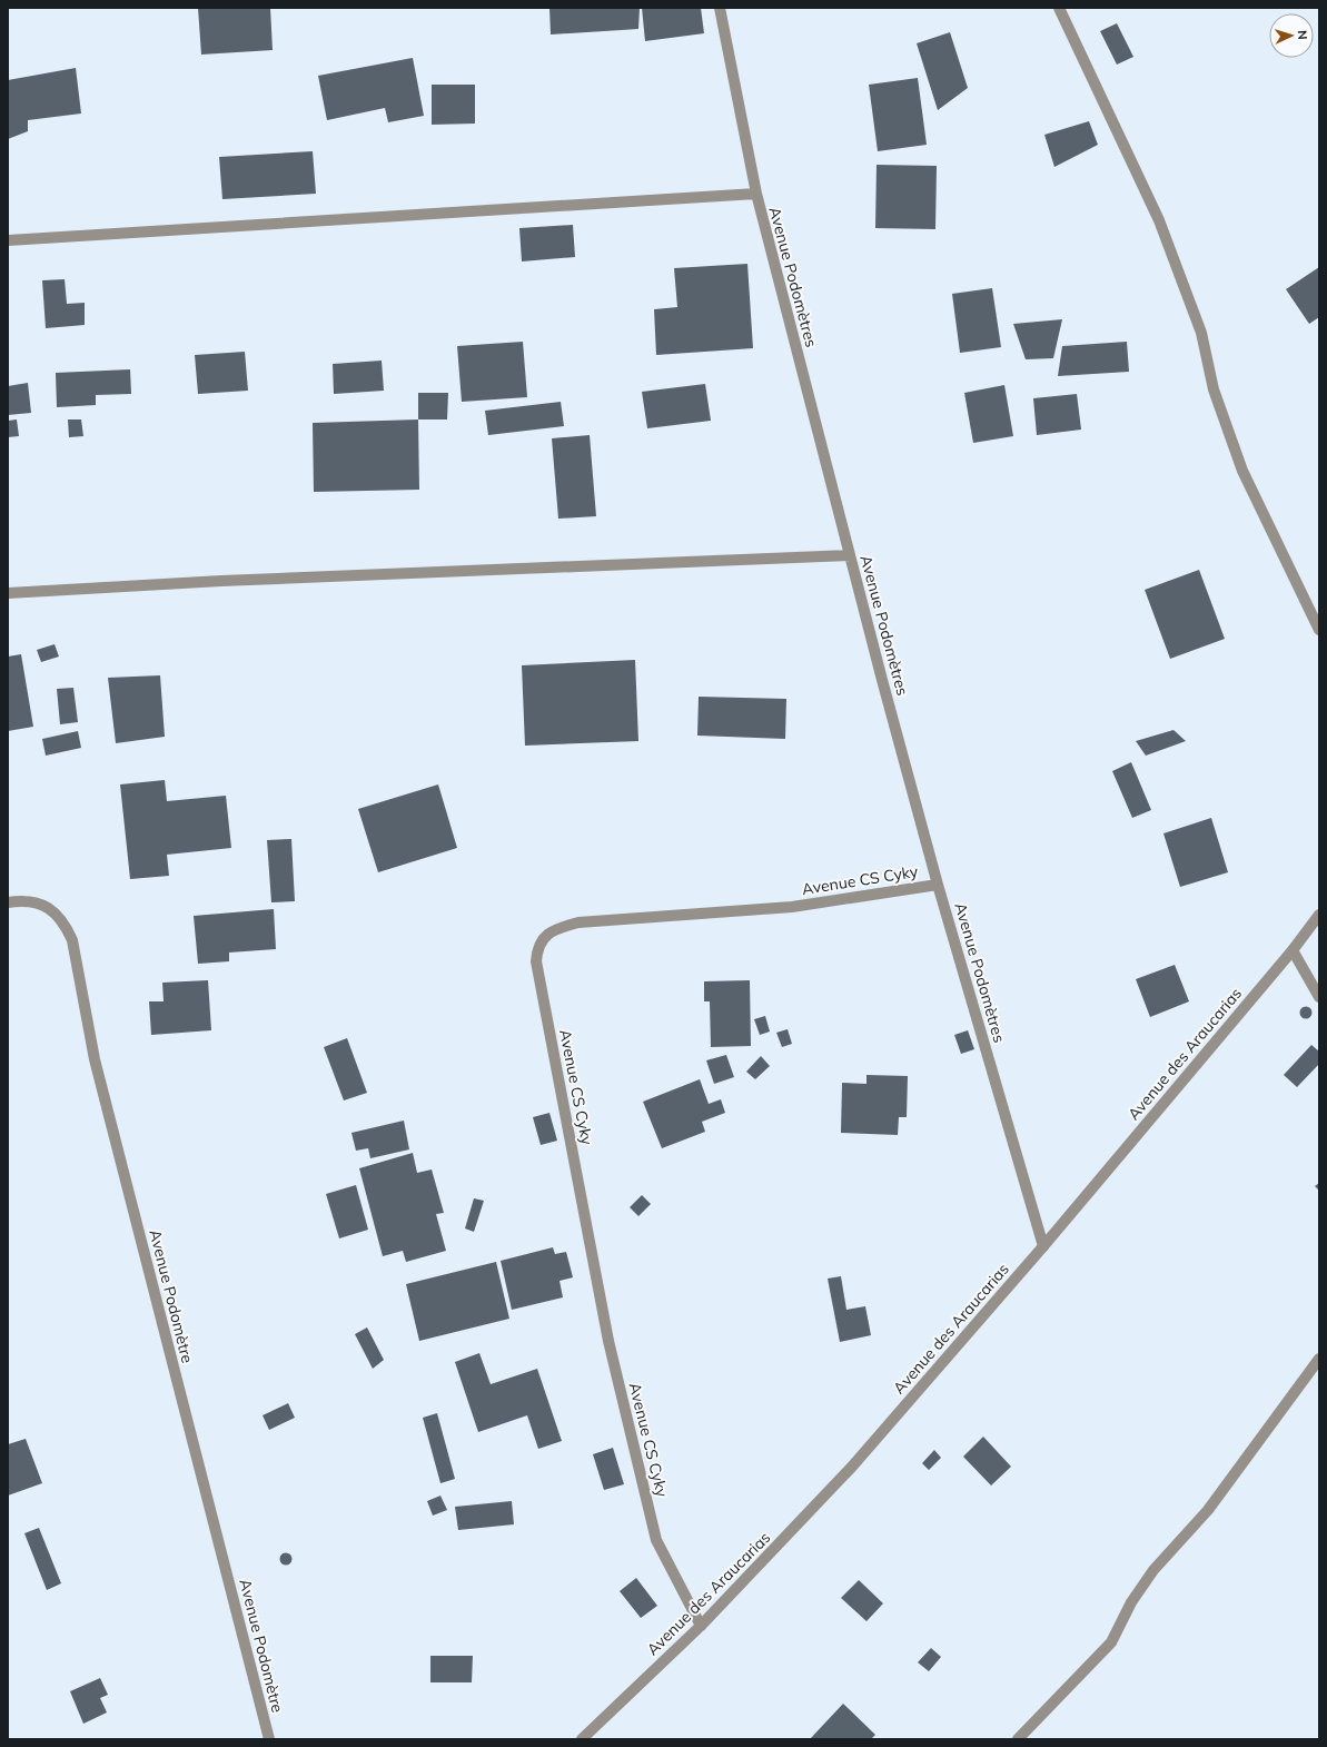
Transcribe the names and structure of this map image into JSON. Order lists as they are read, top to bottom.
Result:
{
  "streets": {
    "street": [
      "Avenue Podomètres",
      "Avenue CS Cyky",
      "Avenue des Araucarias",
      "Avenue Podomètre"
    ]
  },
  "crossings": [
    ["Avenue Podomètres", "Avenue CS Cyky"],
    ["Avenue Podomètres", "Avenue des Araucarias"],
    ["Avenue CS Cyky", "Avenue des Araucarias"]
  ],
  "north": "right"
}
